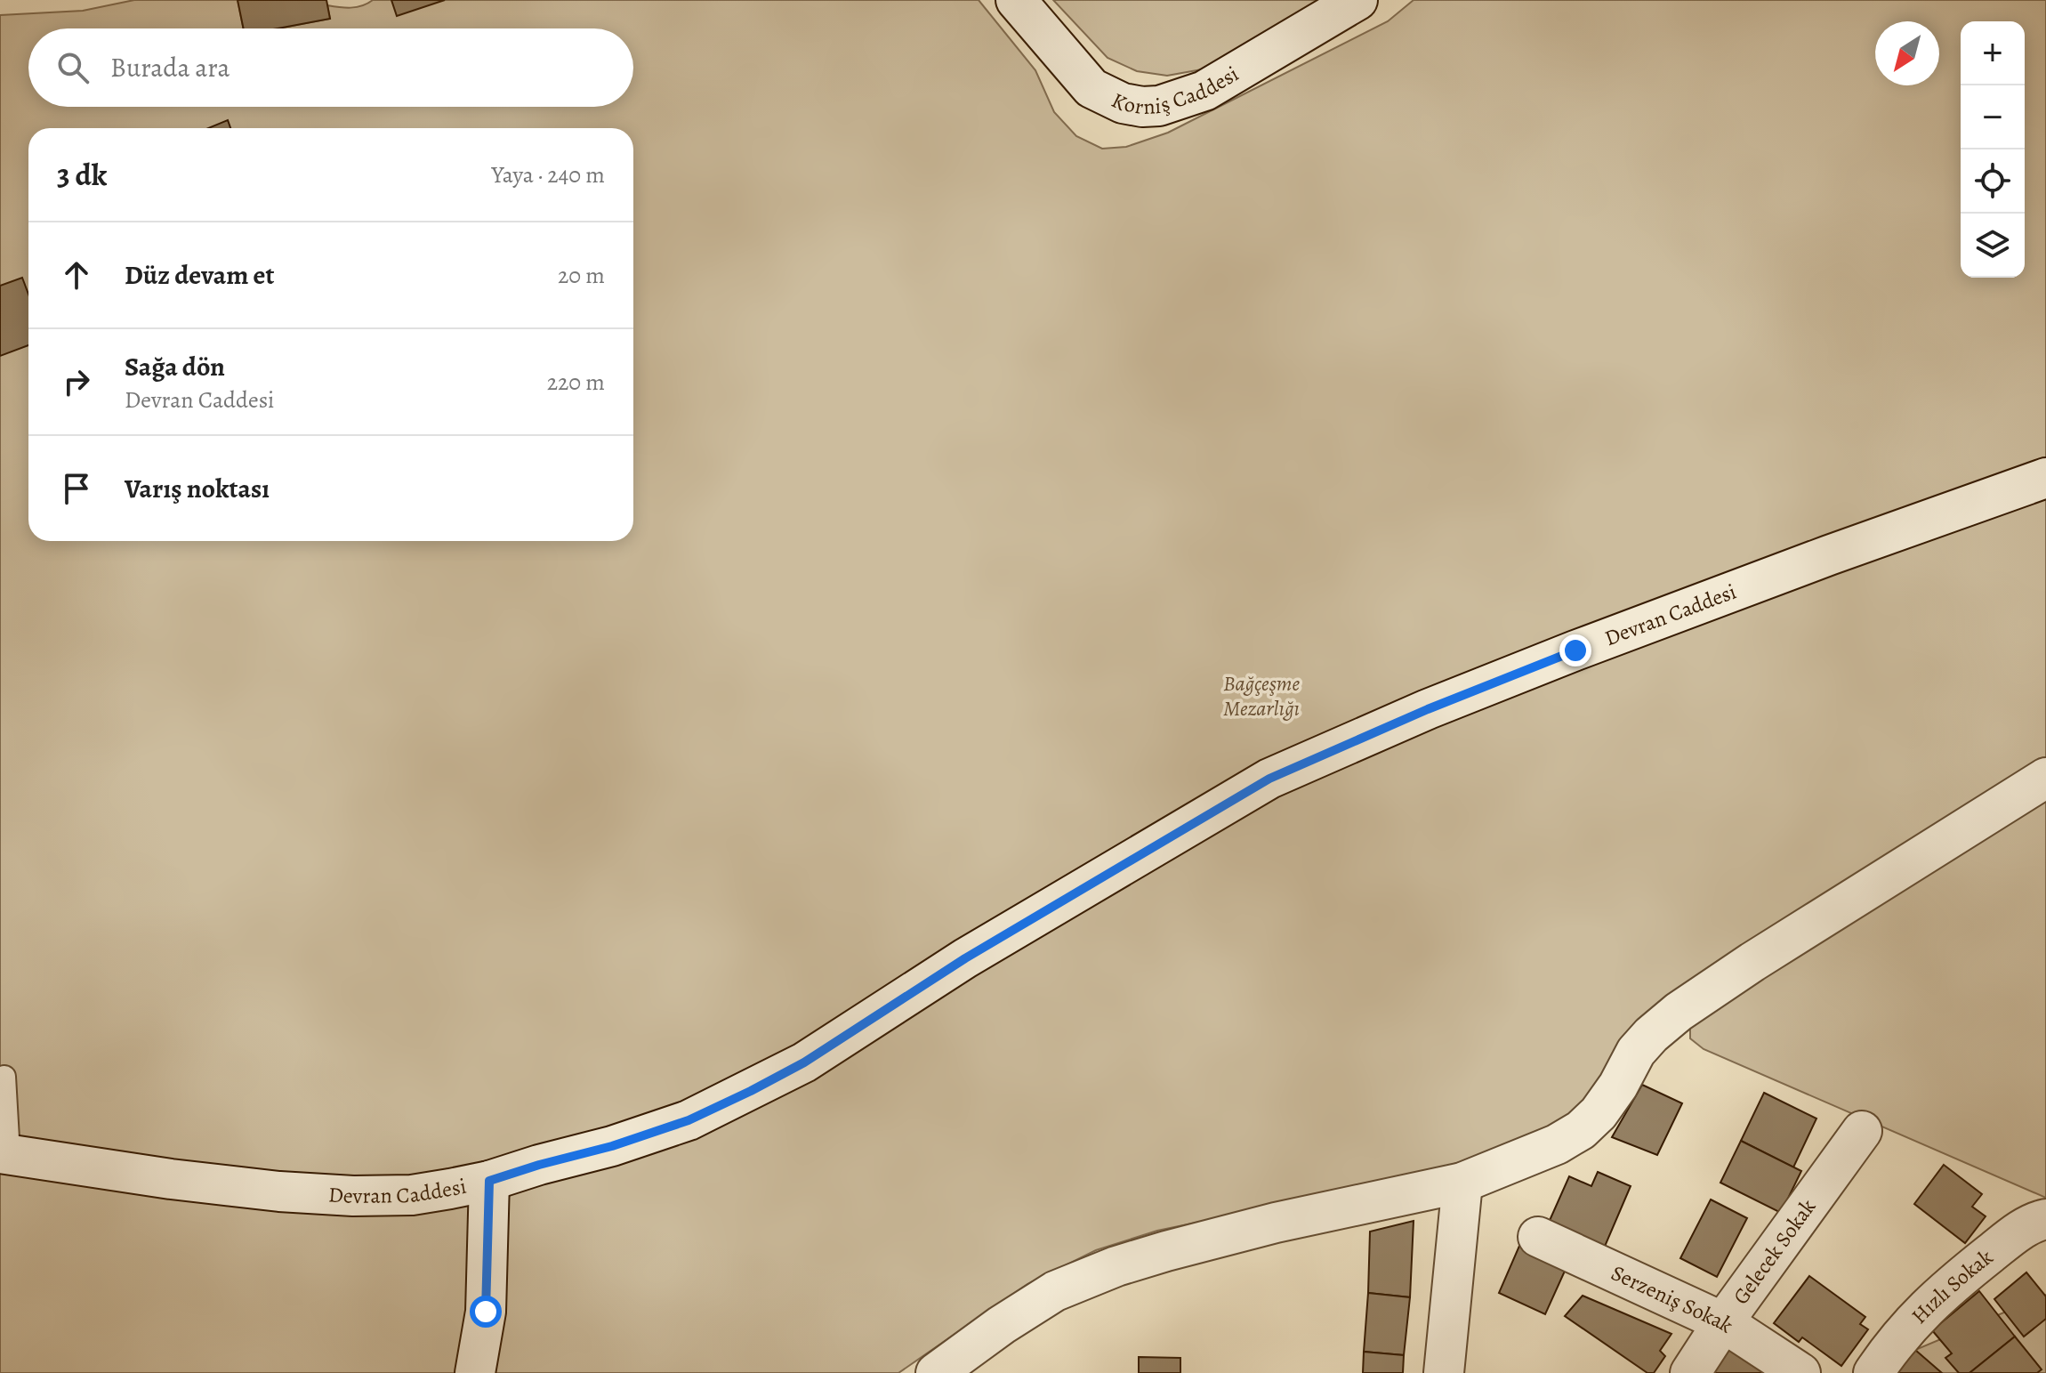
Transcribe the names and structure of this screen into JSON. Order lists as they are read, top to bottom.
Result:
{
  "streets": {
    "main road": [
      "Korniş Caddesi",
      "Devran Caddesi",
      "Gelecek Sokak",
      "Hızlı Sokak",
      "Serzeniş Sokak"
    ]
  },
  "crossings": [
    ["Gelecek Sokak", "Serzeniş Sokak"]
  ],
  "parks": ["Bağçeşme Mezarlığı"],
  "north": "bottom left",
  "page": {
    "map_buttons": ["+", "−"],
    "search": "Burada ara",
    "heading": ["3 dk", "Yaya · 240 m"],
    "list": [
      ["Düz devam et", "20 m"],
      ["Sağa dön", "Devran Caddesi", "220 m"],
      "Varış noktası"
    ]
  }
}
